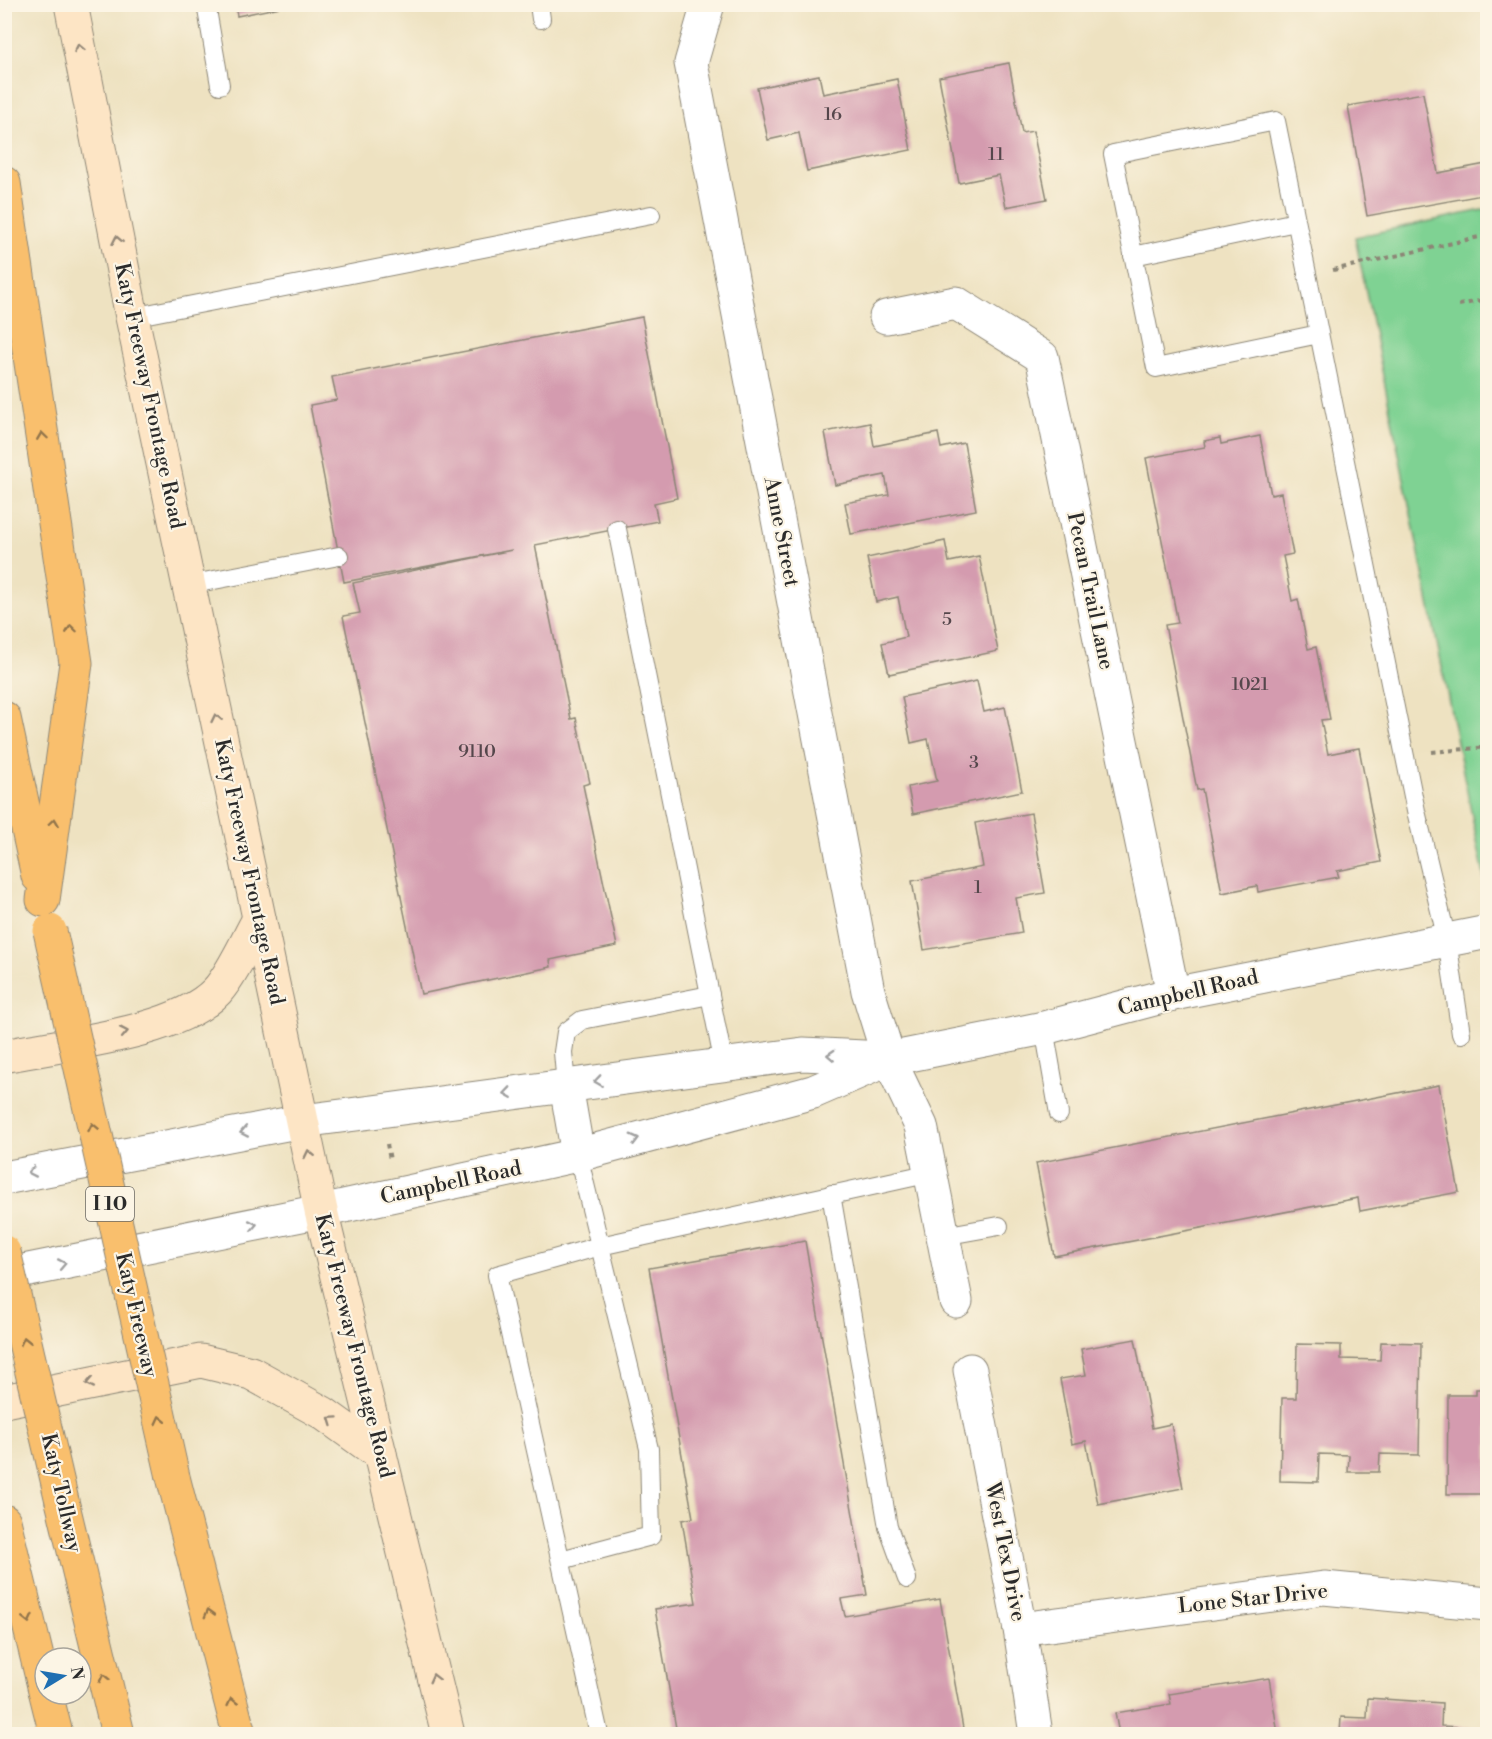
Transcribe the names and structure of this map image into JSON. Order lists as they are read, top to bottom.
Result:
{
  "streets": {
    "highway": ["I 10", "Katy Freeway", "Katy Tollway"],
    "main road": ["Katy Freeway Frontage Road"],
    "street": [
      "Anne Street",
      "Pecan Trail Lane",
      "Campbell Road",
      "West Tex Drive",
      "Lone Star Drive"
    ]
  },
  "crossings": [
    ["Katy Freeway Frontage Road", "Campbell Road"],
    ["Anne Street", "Campbell Road"],
    ["Pecan Trail Lane", "Campbell Road"],
    ["West Tex Drive", "Lone Star Drive"]
  ],
  "one_way": ["Katy Freeway Frontage Road", "Katy Freeway"],
  "house_numbers": [
    "16",
    "11",
    "5",
    "1021",
    "9110",
    "3",
    "1"
  ],
  "north": "right"
}
